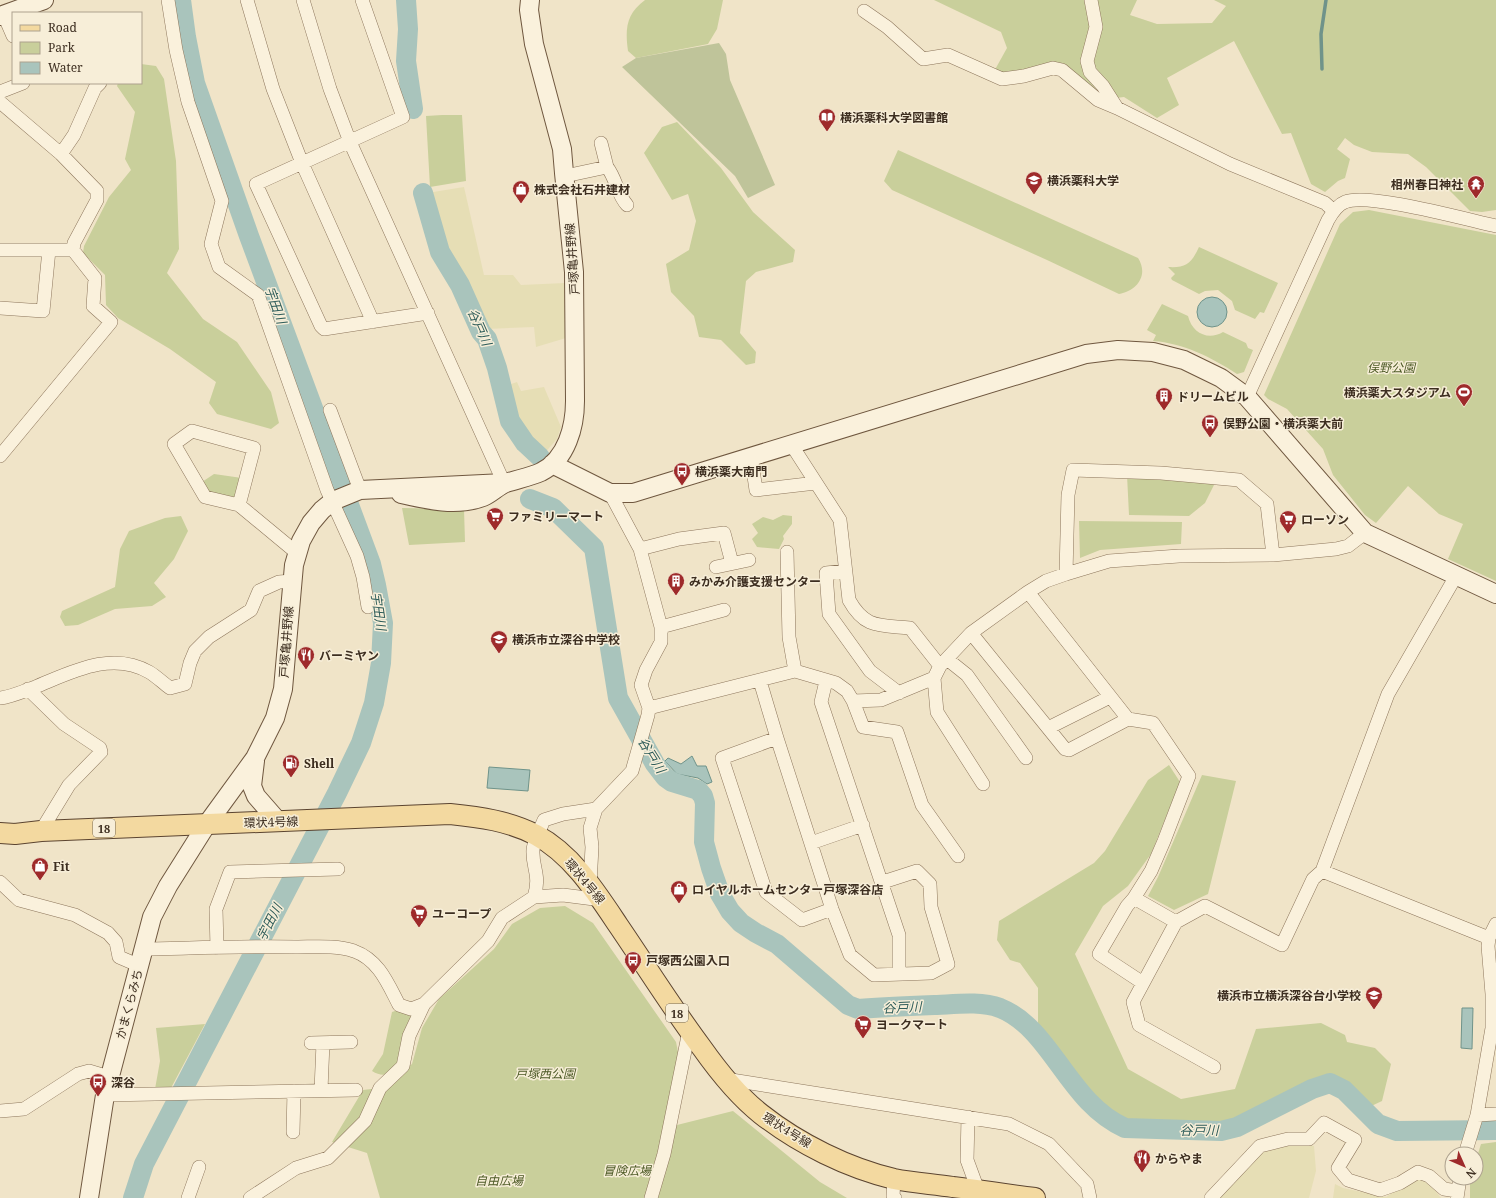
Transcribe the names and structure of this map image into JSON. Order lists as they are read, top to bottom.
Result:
{
  "streets": {
    "main road": [
      "戸塚亀井野線",
      "環状4号線",
      "18",
      "かまくらみち"
    ]
  },
  "crossings": [
    ["戸塚亀井野線", "環状4号線"],
    ["戸塚亀井野線", "かまくらみち"],
    ["環状4号線", "かまくらみち"]
  ],
  "water": ["宇田川", "谷戸川"],
  "parks": [
    "俣野公園",
    "戸塚西公園",
    "冒険広場",
    "自由広場"
  ],
  "places": {
    "library": ["横浜薬科大学図書館"],
    "school or university": ["横浜薬科大学", "横浜市立深谷中学校", "横浜市立横浜深谷台小学校"],
    "temple": ["相州春日神社"],
    "shop": ["株式会社石井建材", "Fit", "ロイヤルホームセンター戸塚深谷店"],
    "sports": ["横浜薬大スタジアム"],
    "building": ["ドリームビル", "みかみ介護支援センター"],
    "bus stop": [
      "俣野公園・横浜薬大前",
      "横浜薬大南門",
      "戸塚西公園入口",
      "深谷"
    ],
    "supermarket": [
      "ファミリーマート",
      "ローソン",
      "ユーコープ",
      "ヨークマート"
    ],
    "restaurant": ["バーミヤン", "からやま"],
    "fuel station": ["Shell"]
  },
  "legend": ["Road", "Park", "Water"],
  "north": "bottom right"
}
